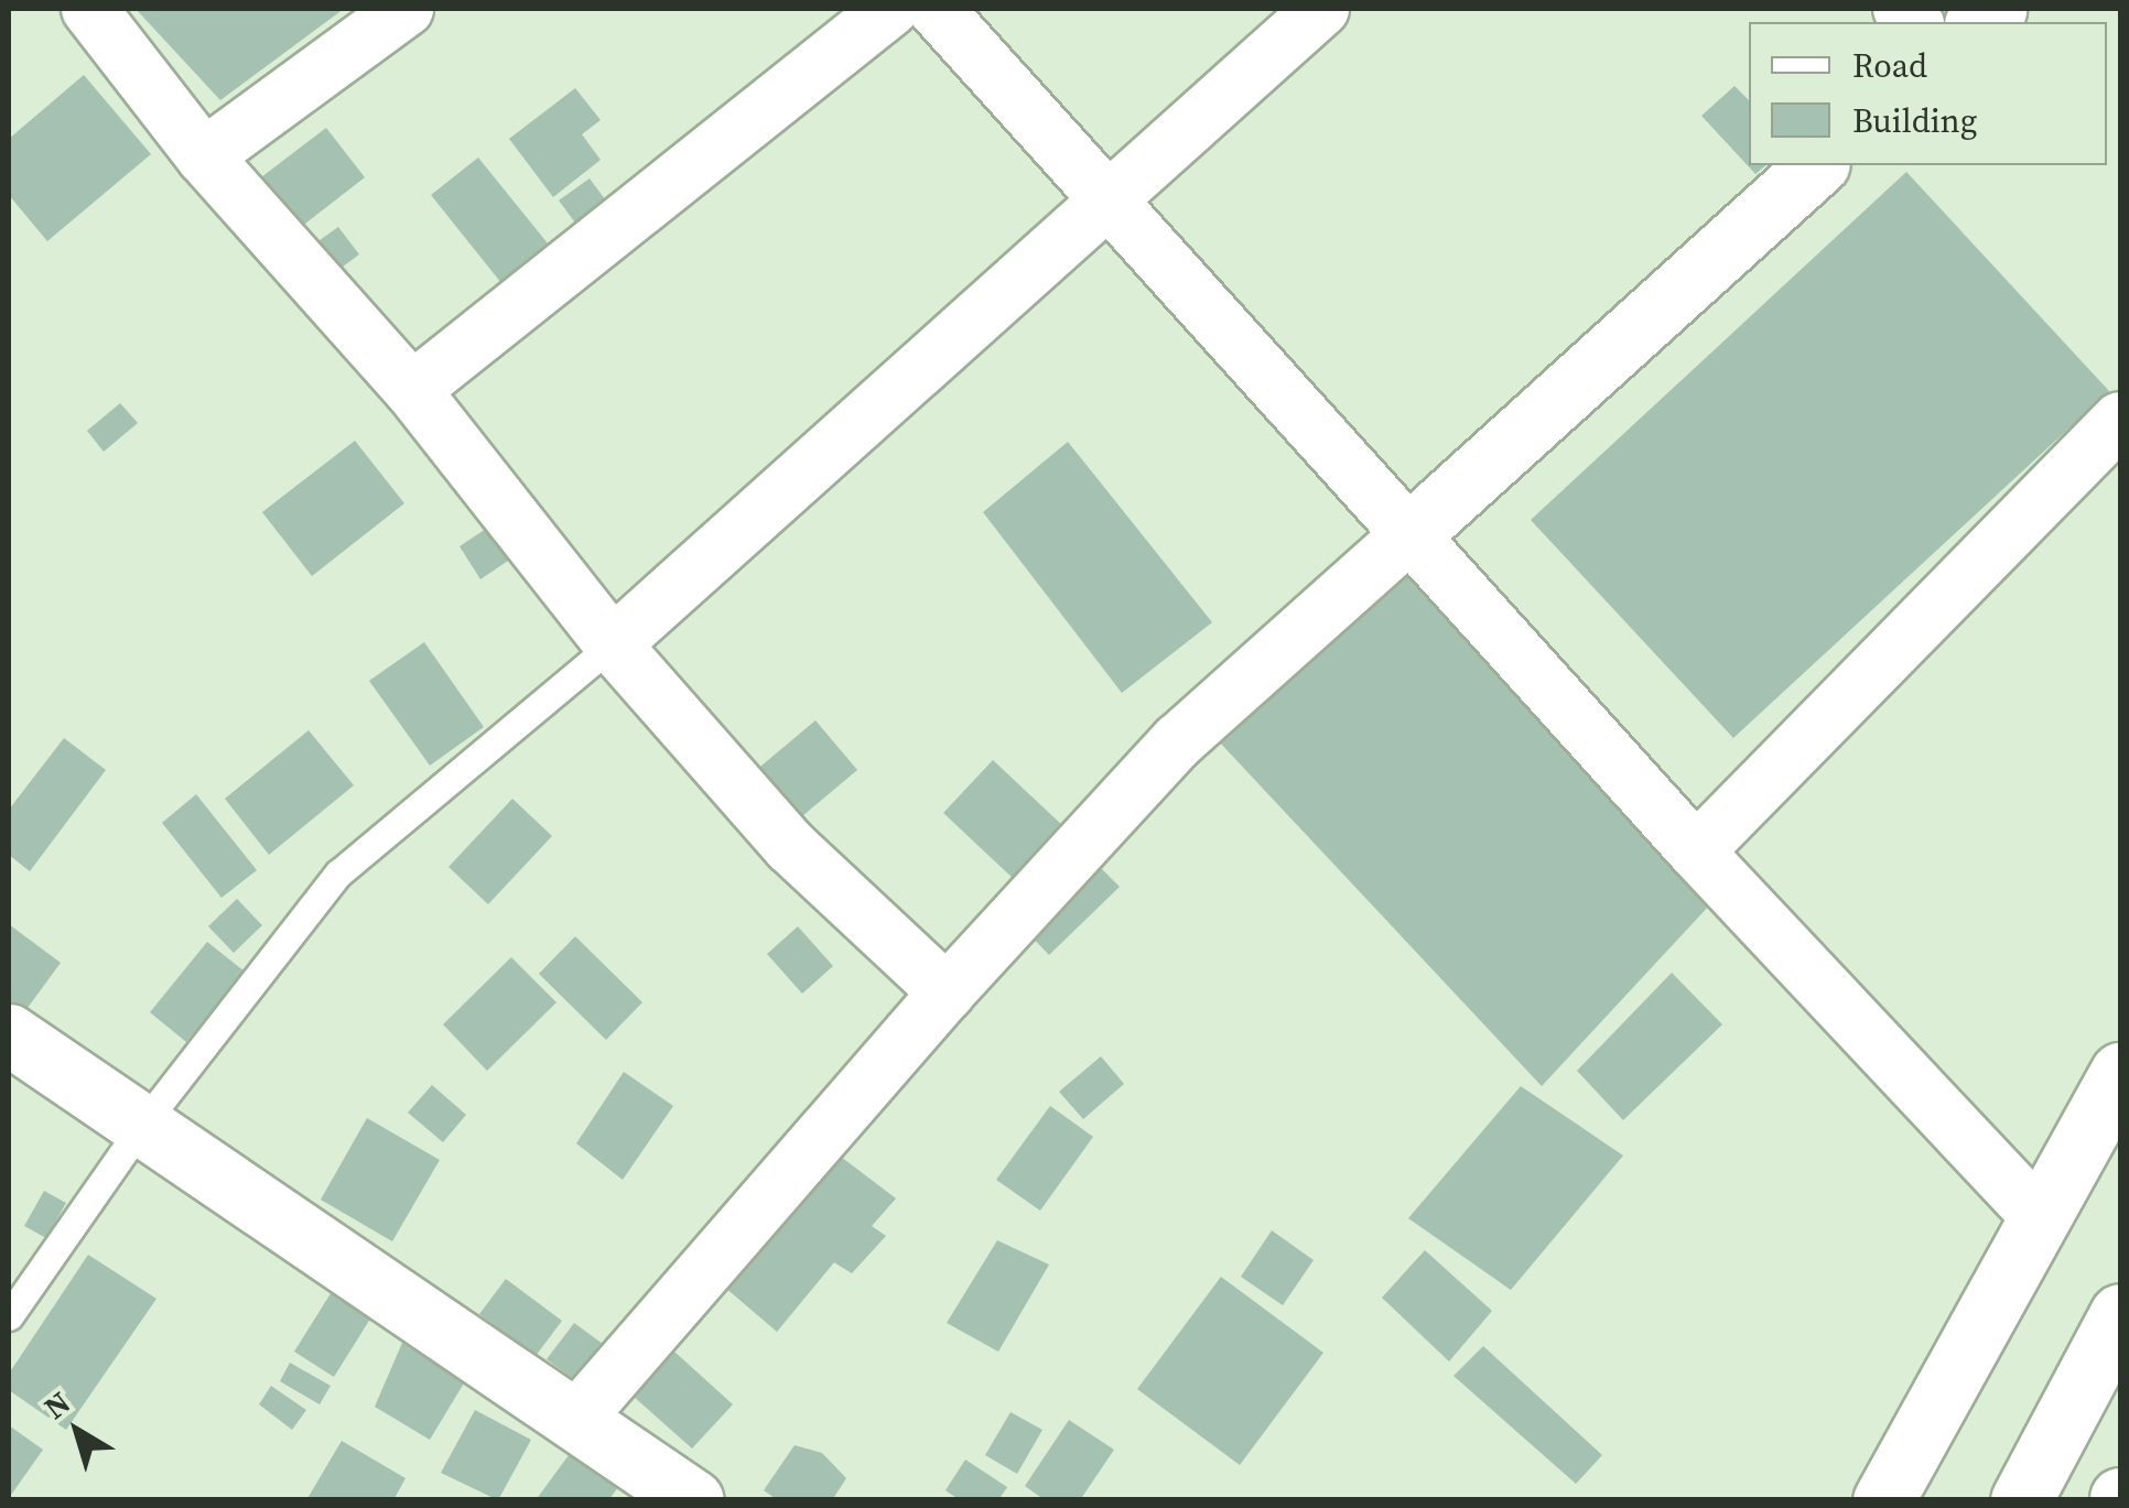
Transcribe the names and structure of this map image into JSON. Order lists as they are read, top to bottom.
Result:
{
  "legend": ["Road", "Building"],
  "north": "top left"
}
